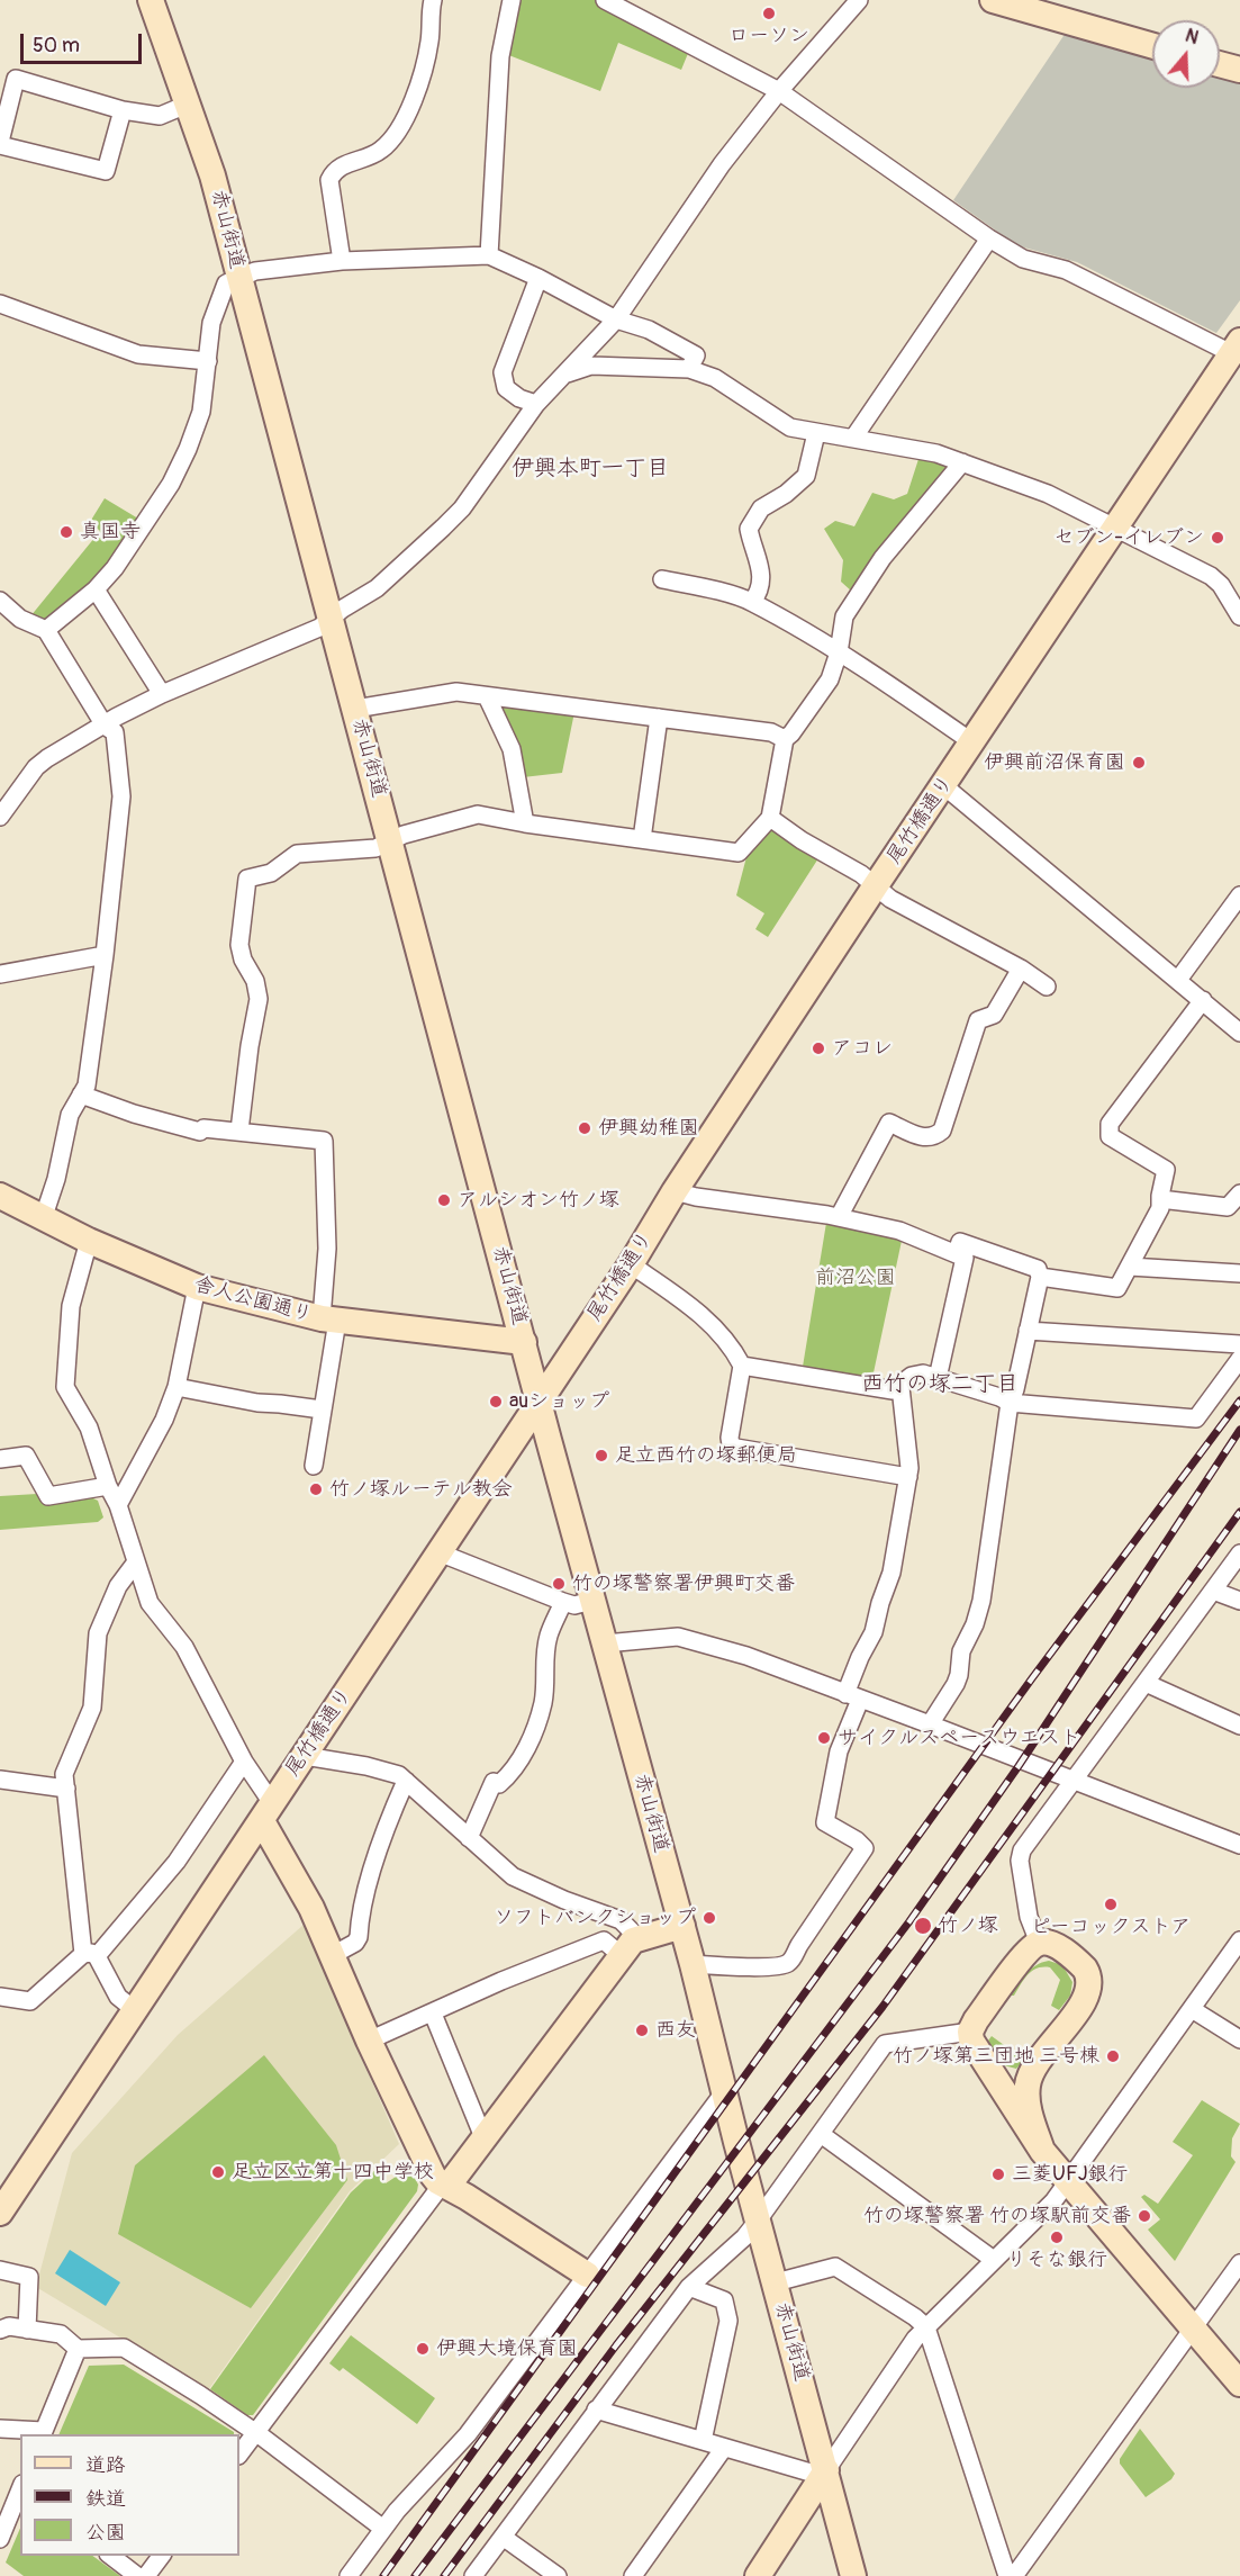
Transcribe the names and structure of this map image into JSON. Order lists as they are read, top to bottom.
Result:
{
  "streets": {
    "street": ["赤山街道", "尾竹橋通り", "舎人公園通り"]
  },
  "crossings": [
    ["赤山街道", "尾竹橋通り"],
    ["赤山街道", "舎人公園通り"]
  ],
  "districts": ["伊興本町一丁目", "西竹の塚二丁目"],
  "parks": ["前沼公園"],
  "places": [
    "ローソン",
    "真国寺",
    "セブン-イレブン",
    "伊興前沼保育園",
    "アコレ",
    "伊興幼稚園",
    "アルシオン竹ノ塚",
    "auショップ",
    "足立西竹の塚郵便局",
    "竹ノ塚ルーテル教会",
    "竹の塚警察署伊興町交番",
    "サイクルスペースウエスト",
    "ピーコックストア",
    "ソフトバンクショップ",
    "竹ノ塚",
    "西友",
    "竹ノ塚第三団地 三号棟",
    "足立区立第十四中学校",
    "三菱UFJ銀行",
    "竹の塚警察署 竹の塚駅前交番",
    "りそな銀行",
    "伊興大境保育園"
  ],
  "legend": ["道路", "鉄道", "公園"],
  "scale_bar": "50 m",
  "north": "top"
}
